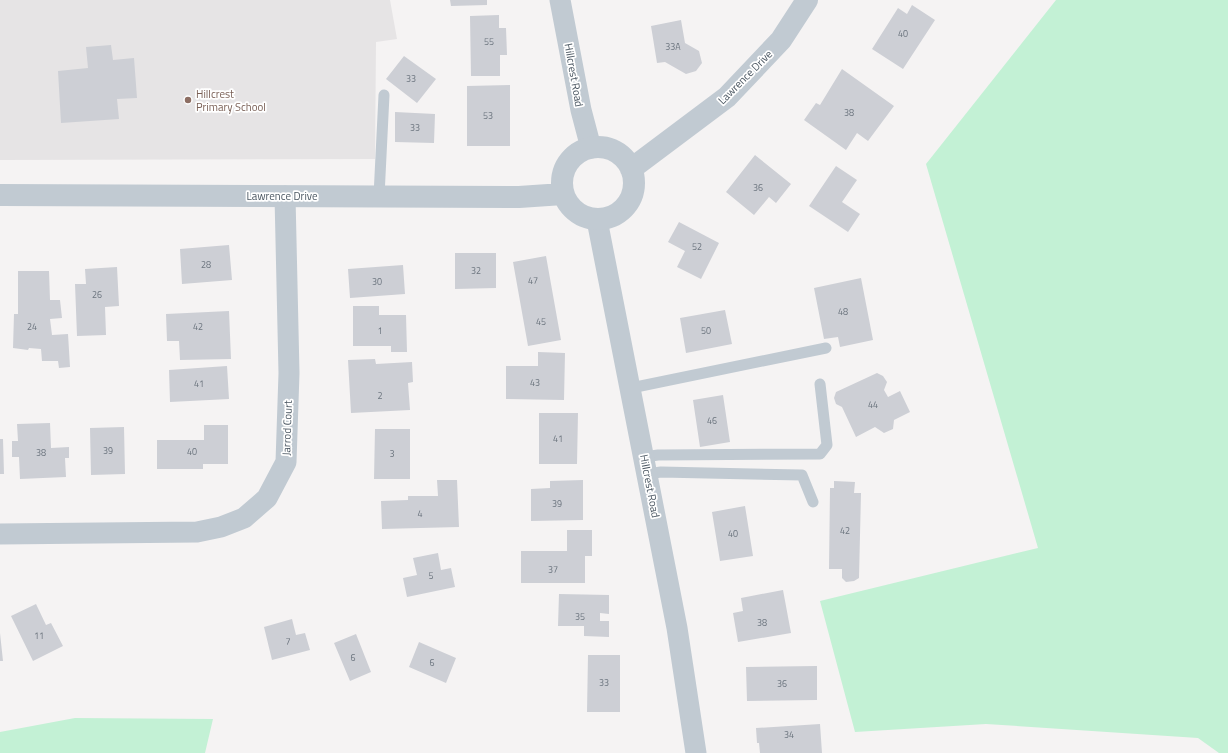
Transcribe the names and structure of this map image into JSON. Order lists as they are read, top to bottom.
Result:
{
  "streets": {
    "street": ["Hillcrest Road", "Lawrence Drive", "Jarrod Court"]
  },
  "crossings": [
    ["Hillcrest Road", "Lawrence Drive"],
    ["Lawrence Drive", "Jarrod Court"]
  ],
  "places": ["Hillcrest Primary School"],
  "house_numbers": [
    "40",
    "55",
    "33A",
    "33",
    "38",
    "53",
    "33",
    "36",
    "52",
    "28",
    "32",
    "47",
    "30",
    "26",
    "48",
    "45",
    "24",
    "42",
    "1",
    "50",
    "43",
    "41",
    "2",
    "44",
    "46",
    "41",
    "39",
    "40",
    "38",
    "3",
    "39",
    "4",
    "42",
    "40",
    "37",
    "5",
    "35",
    "38",
    "11",
    "7",
    "6",
    "6",
    "33",
    "36",
    "34"
  ]
}
